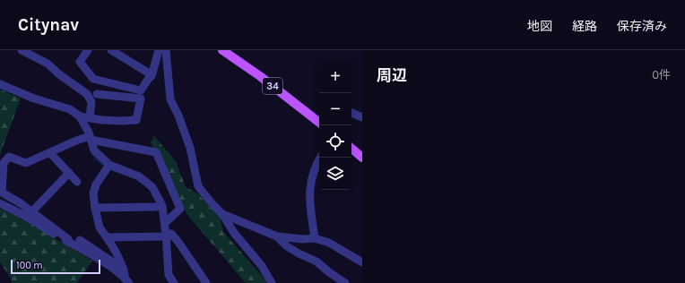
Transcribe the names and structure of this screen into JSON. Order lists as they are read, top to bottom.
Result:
{
  "streets": {
    "main road": ["34"]
  },
  "scale_bar": "100 m",
  "page": {
    "header": "Citynav",
    "nav": ["地図", "経路", "保存済み"],
    "heading": ["周辺", "0件"],
    "map_buttons": ["+", "−"],
    "scale": "100 m"
  }
}
